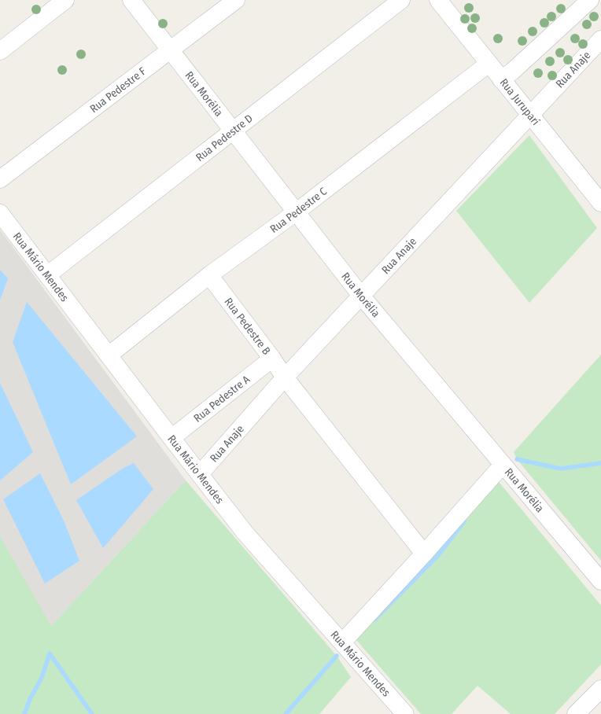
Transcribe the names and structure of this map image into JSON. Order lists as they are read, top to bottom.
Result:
{
  "streets": {
    "street": [
      "Rua Anaje",
      "Rua Pedestre F",
      "Rua Morélia",
      "Rua Juruparí",
      "Rua Pedestre D",
      "Rua Pedestre C",
      "Rua Mário Mendes",
      "Rua Pedestre B",
      "Rua Pedestre A"
    ]
  },
  "crossings": [
    ["Rua Anaje", "Rua Morélia"],
    ["Rua Anaje", "Rua Juruparí"],
    ["Rua Anaje", "Rua Mário Mendes"],
    ["Rua Anaje", "Rua Pedestre B"],
    ["Rua Pedestre F", "Rua Morélia"],
    ["Rua Morélia", "Rua Pedestre D"],
    ["Rua Morélia", "Rua Pedestre C"],
    ["Rua Juruparí", "Rua Pedestre C"],
    ["Rua Pedestre D", "Rua Mário Mendes"],
    ["Rua Pedestre C", "Rua Mário Mendes"],
    ["Rua Pedestre C", "Rua Pedestre B"],
    ["Rua Mário Mendes", "Rua Pedestre A"],
    ["Rua Pedestre B", "Rua Pedestre A"]
  ]
}
